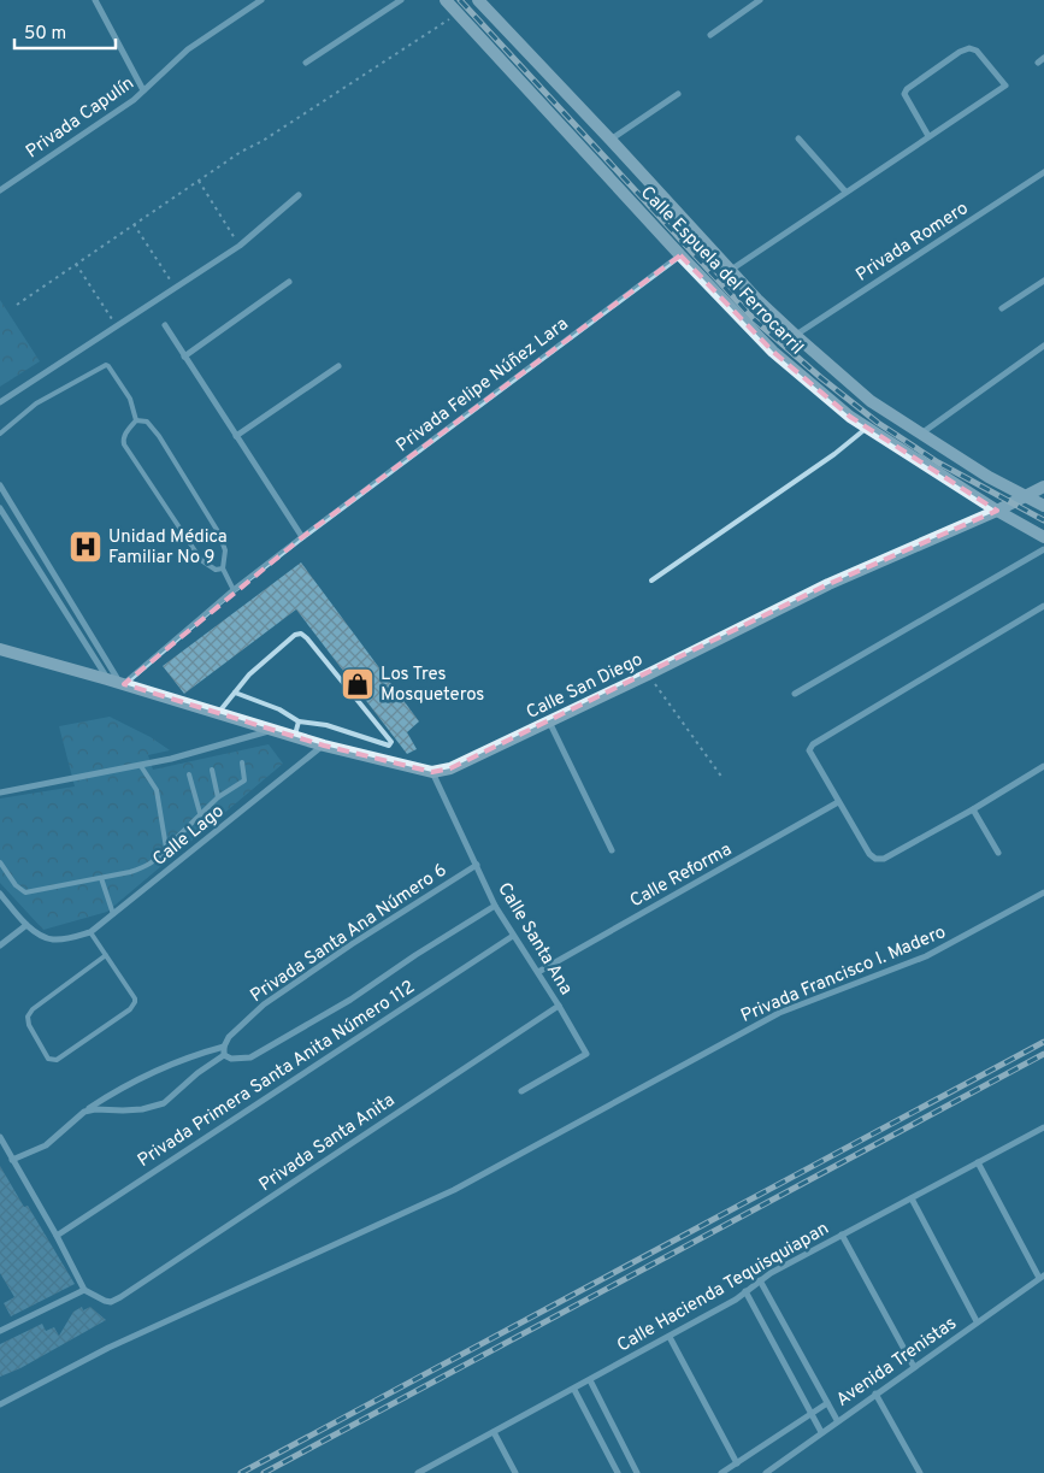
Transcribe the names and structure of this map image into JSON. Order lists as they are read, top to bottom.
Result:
{
  "streets": {
    "street": [
      "Privada Capulín",
      "Privada Romero",
      "Calle Espuela del Ferrocarril",
      "Privada Felipe Núñez Lara",
      "Calle San Diego",
      "Calle Lago",
      "Calle Reforma",
      "Privada Santa Ana Número 6",
      "Calle Santa Ana",
      "Privada Francisco I. Madero",
      "Privada Primera Santa Anita Número 112",
      "Privada Santa Anita",
      "Calle Hacienda Tequisquiapan",
      "Avenida Trenistas"
    ]
  },
  "crossings": [
    ["Privada Romero", "Calle Espuela del Ferrocarril"],
    ["Calle Espuela del Ferrocarril", "Privada Felipe Núñez Lara"],
    ["Calle Espuela del Ferrocarril", "Calle San Diego"],
    ["Calle San Diego", "Calle Santa Ana"],
    ["Calle Reforma", "Calle Santa Ana"],
    ["Privada Santa Ana Número 6", "Calle Santa Ana"],
    ["Calle Santa Ana", "Privada Primera Santa Anita Número 112"],
    ["Calle Santa Ana", "Privada Santa Anita"]
  ],
  "places": {
    "hospital": ["Unidad Médica Familiar No 9"],
    "shop": ["Los Tres Mosqueteros"]
  },
  "scale_bar": "50 m"
}
